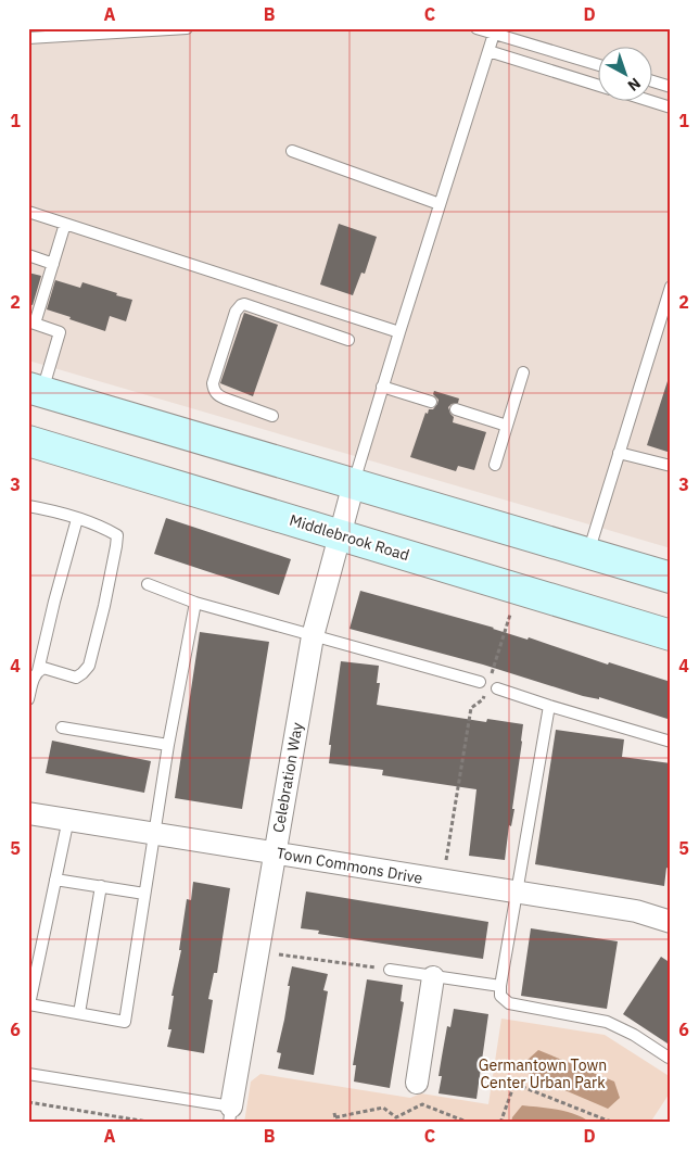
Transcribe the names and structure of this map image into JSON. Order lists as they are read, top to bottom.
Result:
{
  "streets": {
    "main road": ["Middlebrook Road"],
    "street": ["Celebration Way", "Town Commons Drive"]
  },
  "crossings": [
    ["Middlebrook Road", "Celebration Way"],
    ["Celebration Way", "Town Commons Drive"]
  ],
  "parks": ["Germantown Town Center Urban Park"],
  "north": "bottom right",
  "grid": {
    "columns": [
      "A",
      "B",
      "C",
      "D"
    ],
    "rows": [
      "1",
      "2",
      "3",
      "4",
      "5",
      "6"
    ]
  }
}
